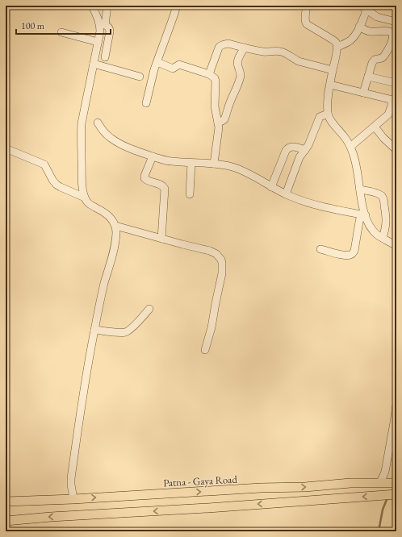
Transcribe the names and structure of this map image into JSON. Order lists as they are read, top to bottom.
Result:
{
  "streets": {
    "main road": ["Patna - Gaya Road"]
  },
  "scale_bar": "100 m"
}
